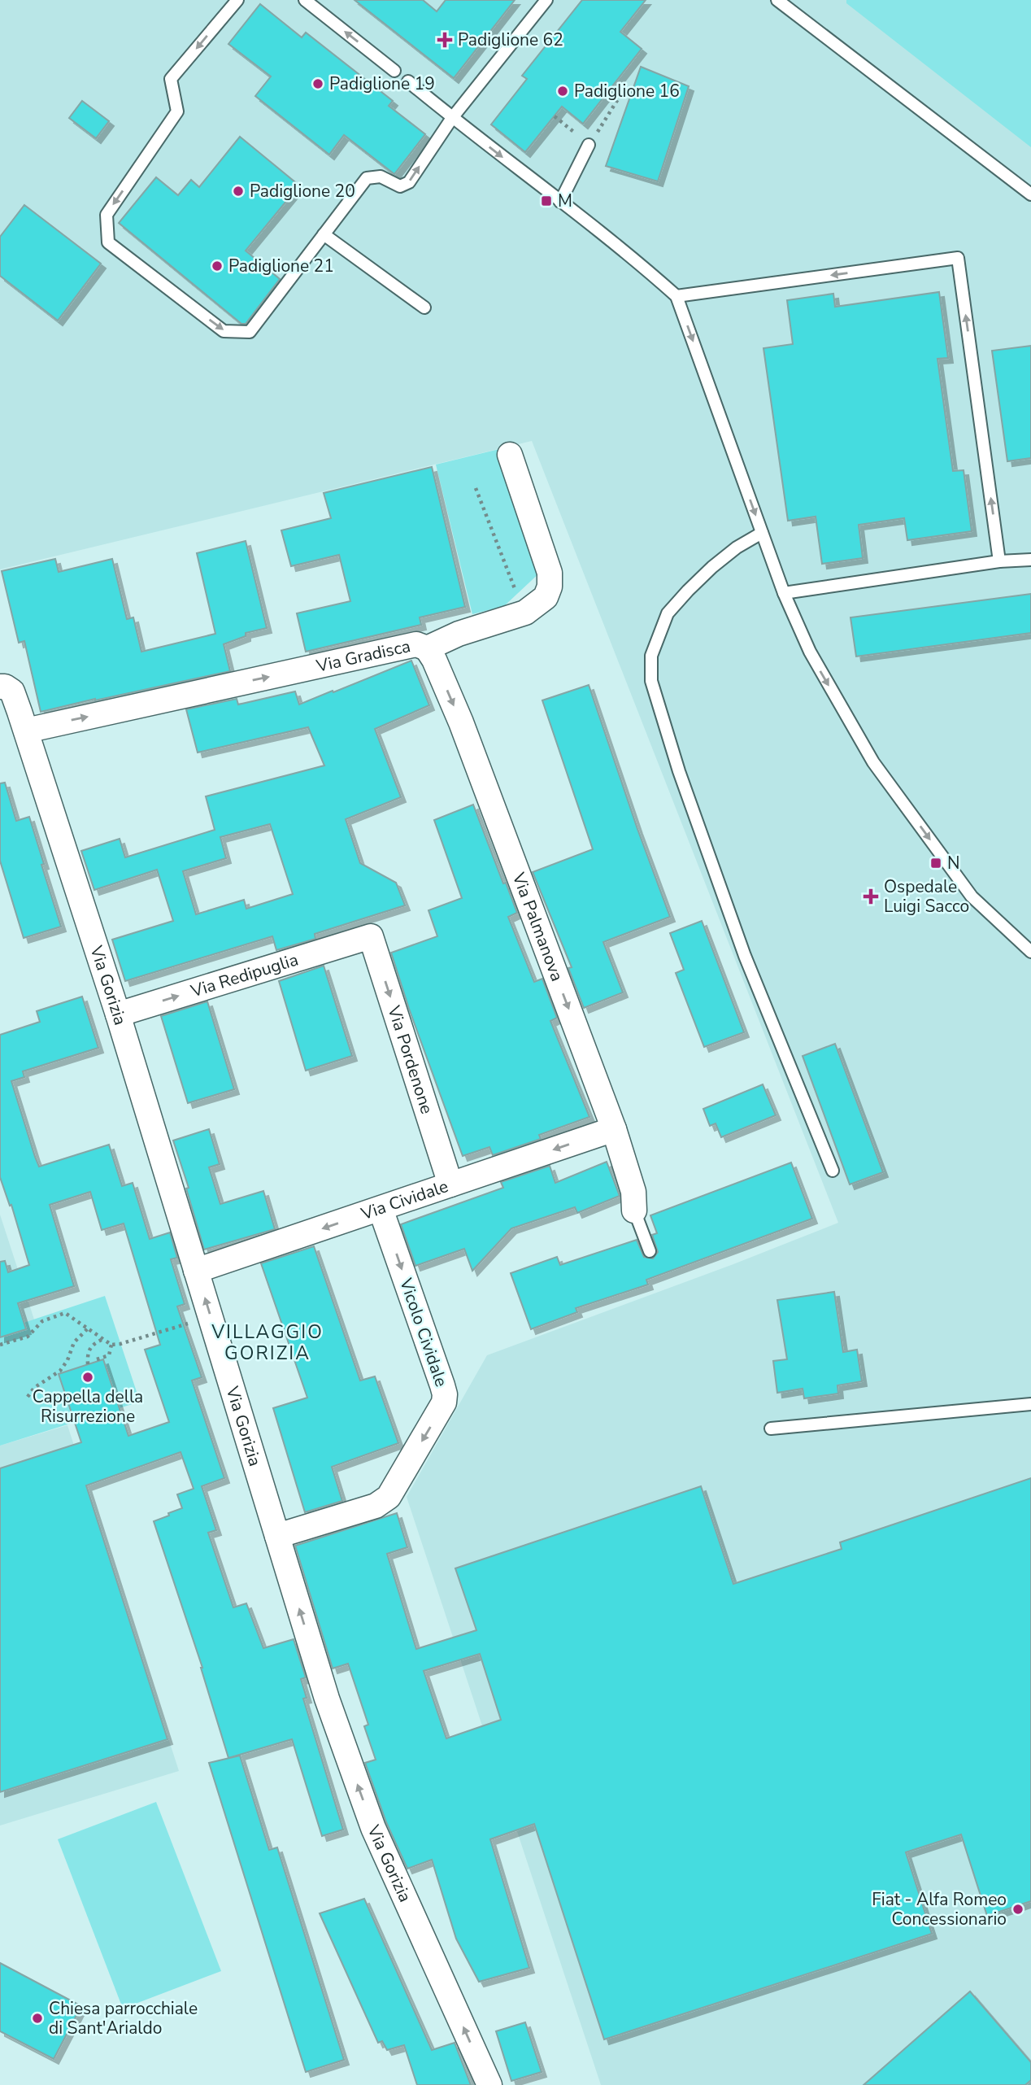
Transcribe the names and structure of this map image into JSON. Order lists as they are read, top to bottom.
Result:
{
  "streets": {
    "street": [
      "Via Gradisca",
      "Via Palmanova",
      "Via Redipuglia",
      "Via Gorizia",
      "Via Pordenone",
      "Via Cividale",
      "Vicolo Cividale"
    ]
  },
  "crossings": [
    ["Via Gradisca", "Via Palmanova"],
    ["Via Gradisca", "Via Gorizia"],
    ["Via Palmanova", "Via Cividale"],
    ["Via Redipuglia", "Via Gorizia"],
    ["Via Redipuglia", "Via Pordenone"],
    ["Via Gorizia", "Via Cividale"],
    ["Via Gorizia", "Vicolo Cividale"],
    ["Via Pordenone", "Via Cividale"],
    ["Via Cividale", "Vicolo Cividale"]
  ],
  "one_way": [
    "Via Gradisca",
    "Via Palmanova",
    "Via Redipuglia",
    "Via Gorizia",
    "Via Pordenone",
    "Via Cividale"
  ],
  "districts": ["VILLAGGIO GORIZIA"],
  "places": {
    "health": ["Padiglione 62", "Ospedale Luigi Sacco"],
    "other": [
      "Padiglione 19",
      "Padiglione 16",
      "Padiglione 20",
      "Padiglione 21",
      "Cappella della Risurrezione",
      "Fiat - Alfa Romeo Concessionario",
      "Chiesa parrocchiale di Sant'Arialdo"
    ],
    "transit": ["M", "N"]
  }
}
